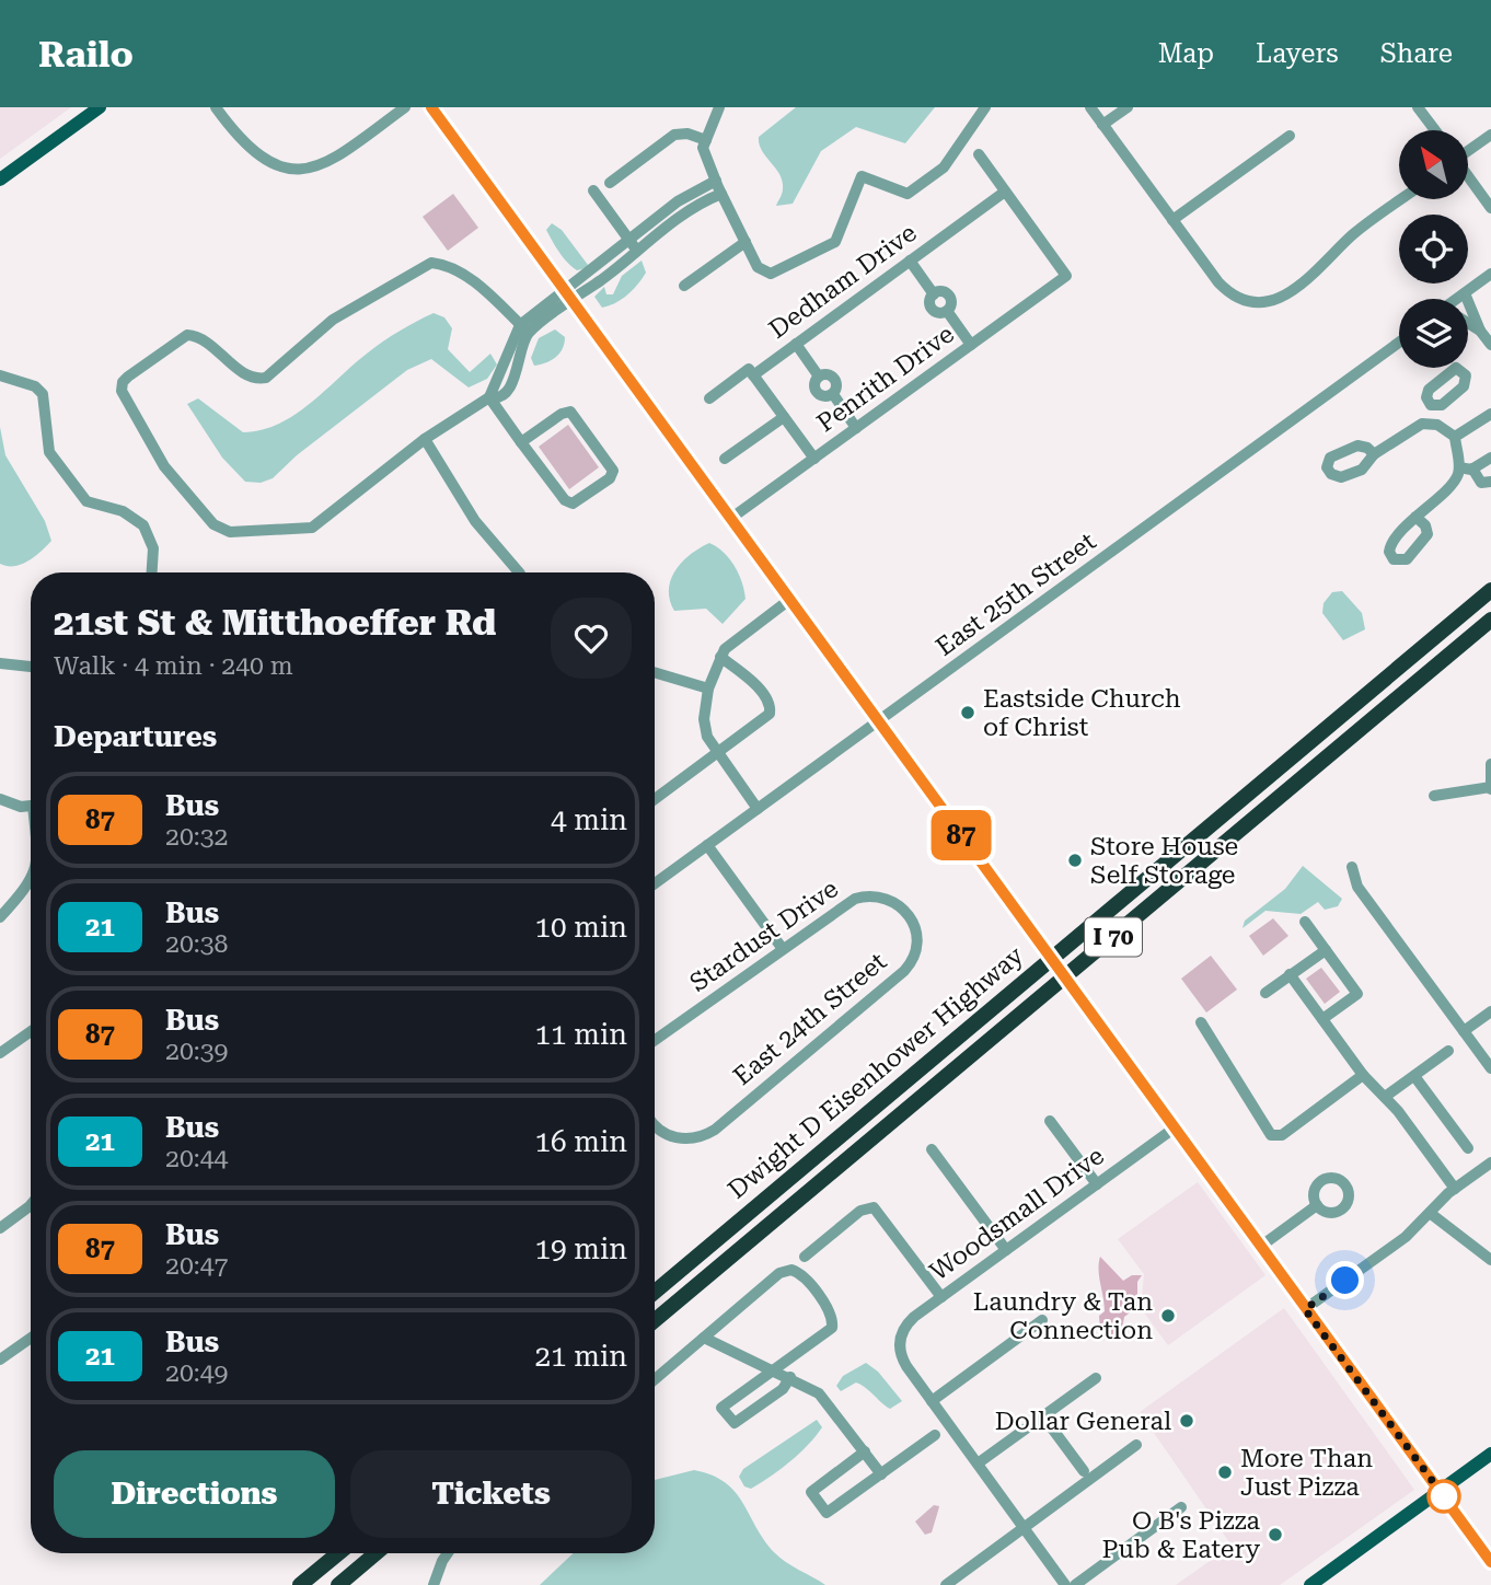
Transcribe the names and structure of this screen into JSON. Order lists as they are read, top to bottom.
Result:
{
  "streets": {
    "highway": ["I 70", "Dwight D Eisenhower Highway"],
    "street": [
      "Dedham Drive",
      "Penrith Drive",
      "East 25th Street",
      "Stardust Drive",
      "East 24th Street",
      "Woodsmall Drive"
    ]
  },
  "crossings": [
    ["Dedham Drive", "Penrith Drive"],
    ["Stardust Drive", "East 24th Street"]
  ],
  "places": [
    "Eastside Church of Christ",
    "Store House Self Storage",
    "Laundry & Tan Connection",
    "Dollar General",
    "More Than Just Pizza",
    "O B's Pizza Pub & Eatery"
  ],
  "lines": ["bus line 87"],
  "north": "top left",
  "page": {
    "header": "Railo",
    "nav": ["Map", "Layers", "Share"],
    "on_map": "87",
    "heading": [
      ["21st St & Mitthoeffer Rd", "Walk · 4 min · 240 m"],
      "Departures"
    ],
    "list": [
      {
        "mark": "87",
        "name": "Bus",
        "note": "20:32",
        "value": "4 min"
      },
      {
        "mark": "21",
        "name": "Bus",
        "note": "20:38",
        "value": "10 min"
      },
      {
        "mark": "87",
        "name": "Bus",
        "note": "20:39",
        "value": "11 min"
      },
      {
        "mark": "21",
        "name": "Bus",
        "note": "20:44",
        "value": "16 min"
      },
      {
        "mark": "87",
        "name": "Bus",
        "note": "20:47",
        "value": "19 min"
      },
      {
        "mark": "21",
        "name": "Bus",
        "note": "20:49",
        "value": "21 min"
      }
    ],
    "buttons": ["Directions", "Tickets"]
  }
}
